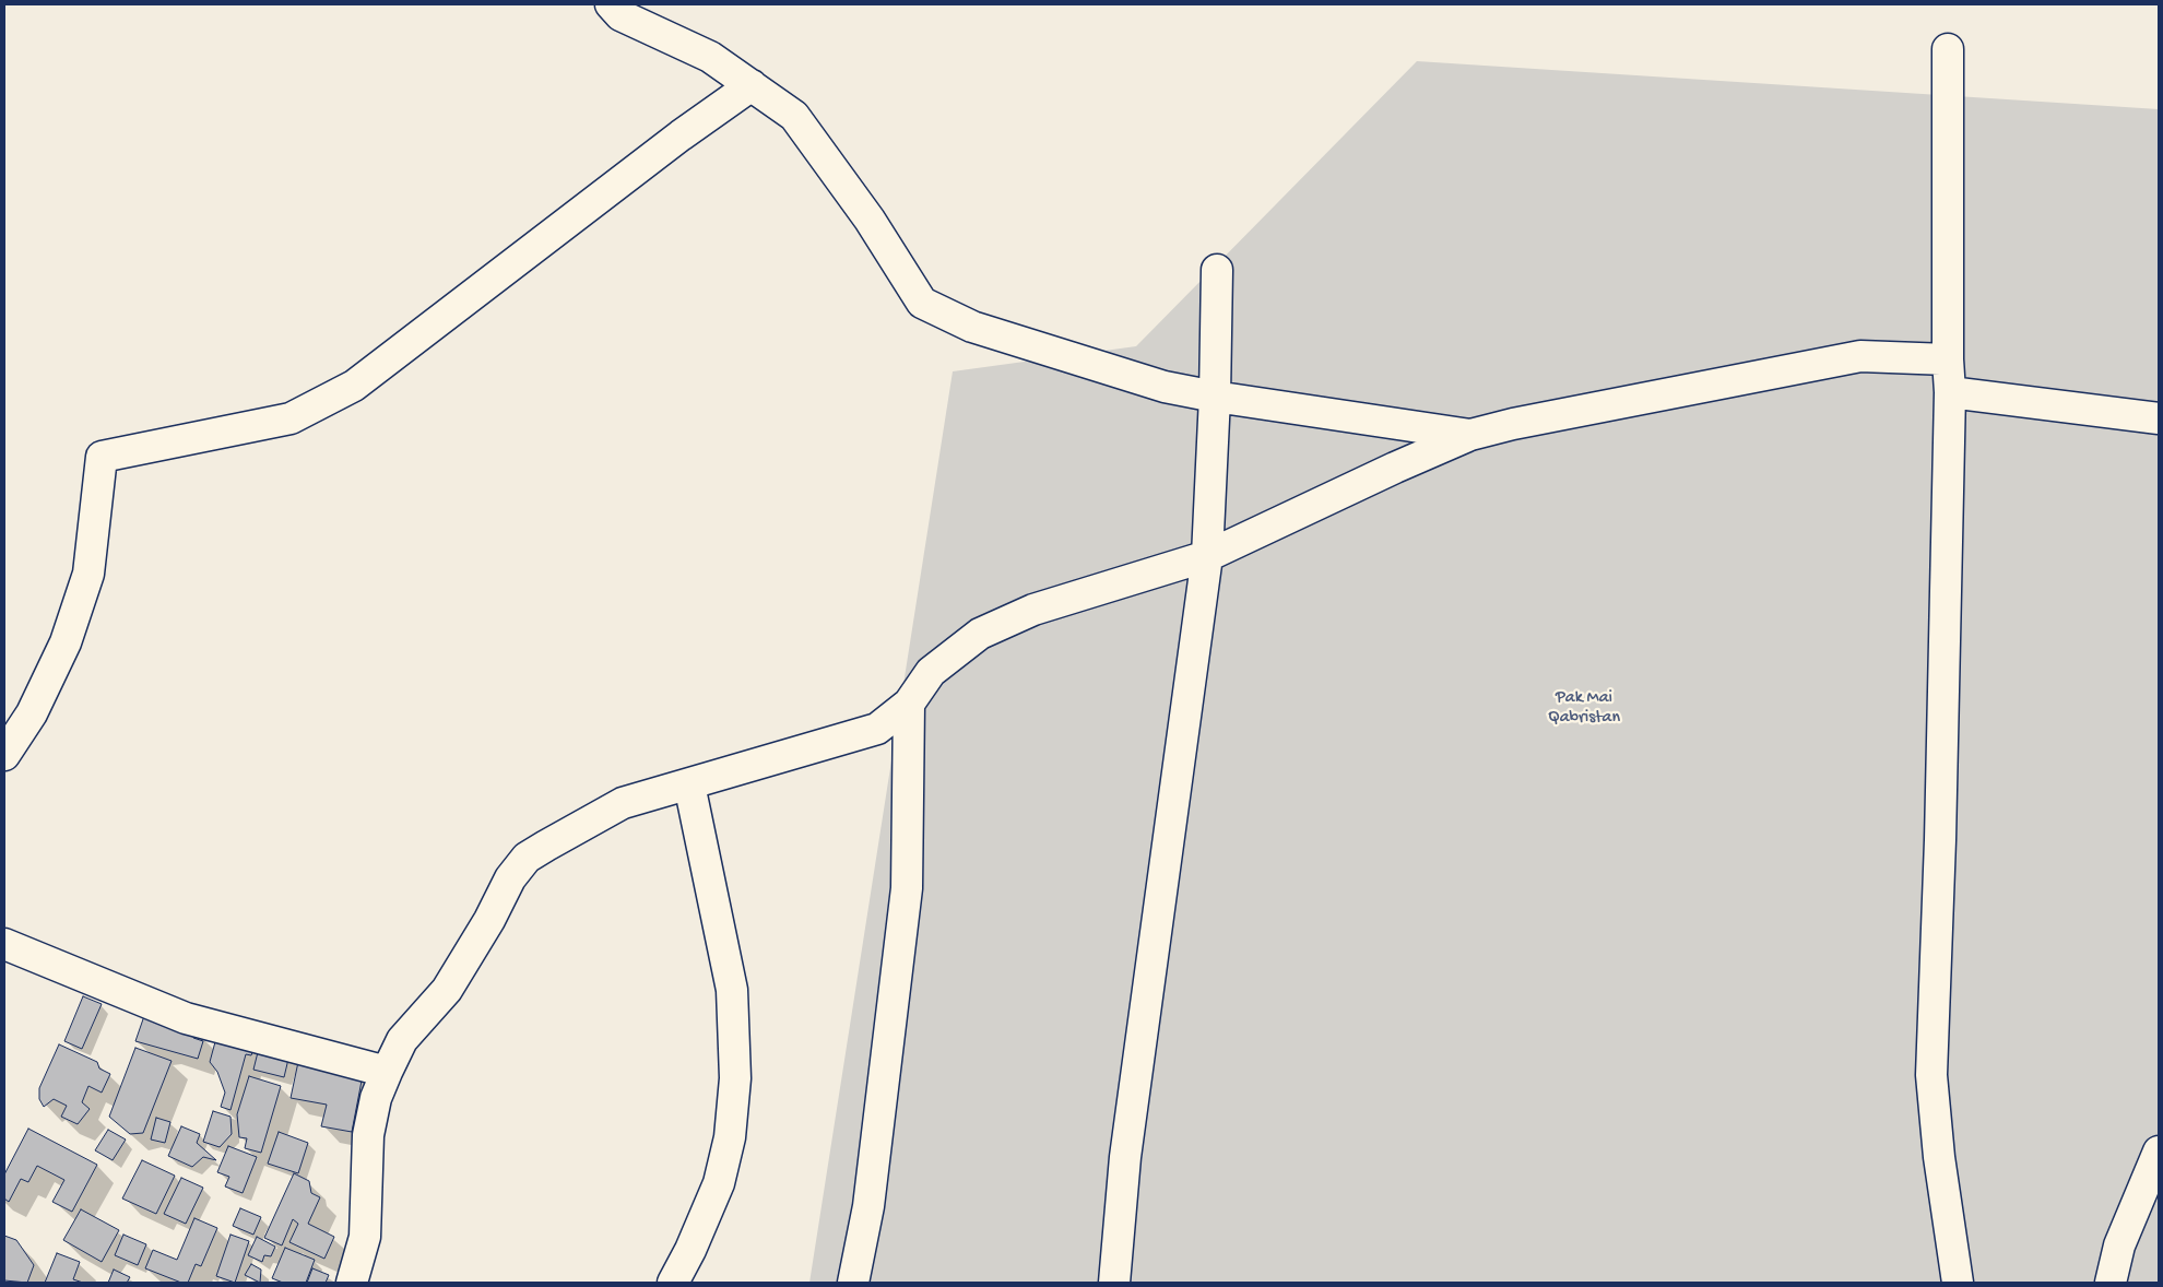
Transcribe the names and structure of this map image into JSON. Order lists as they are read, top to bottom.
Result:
{
  "parks": ["Pak Mai Qabristan"]
}
